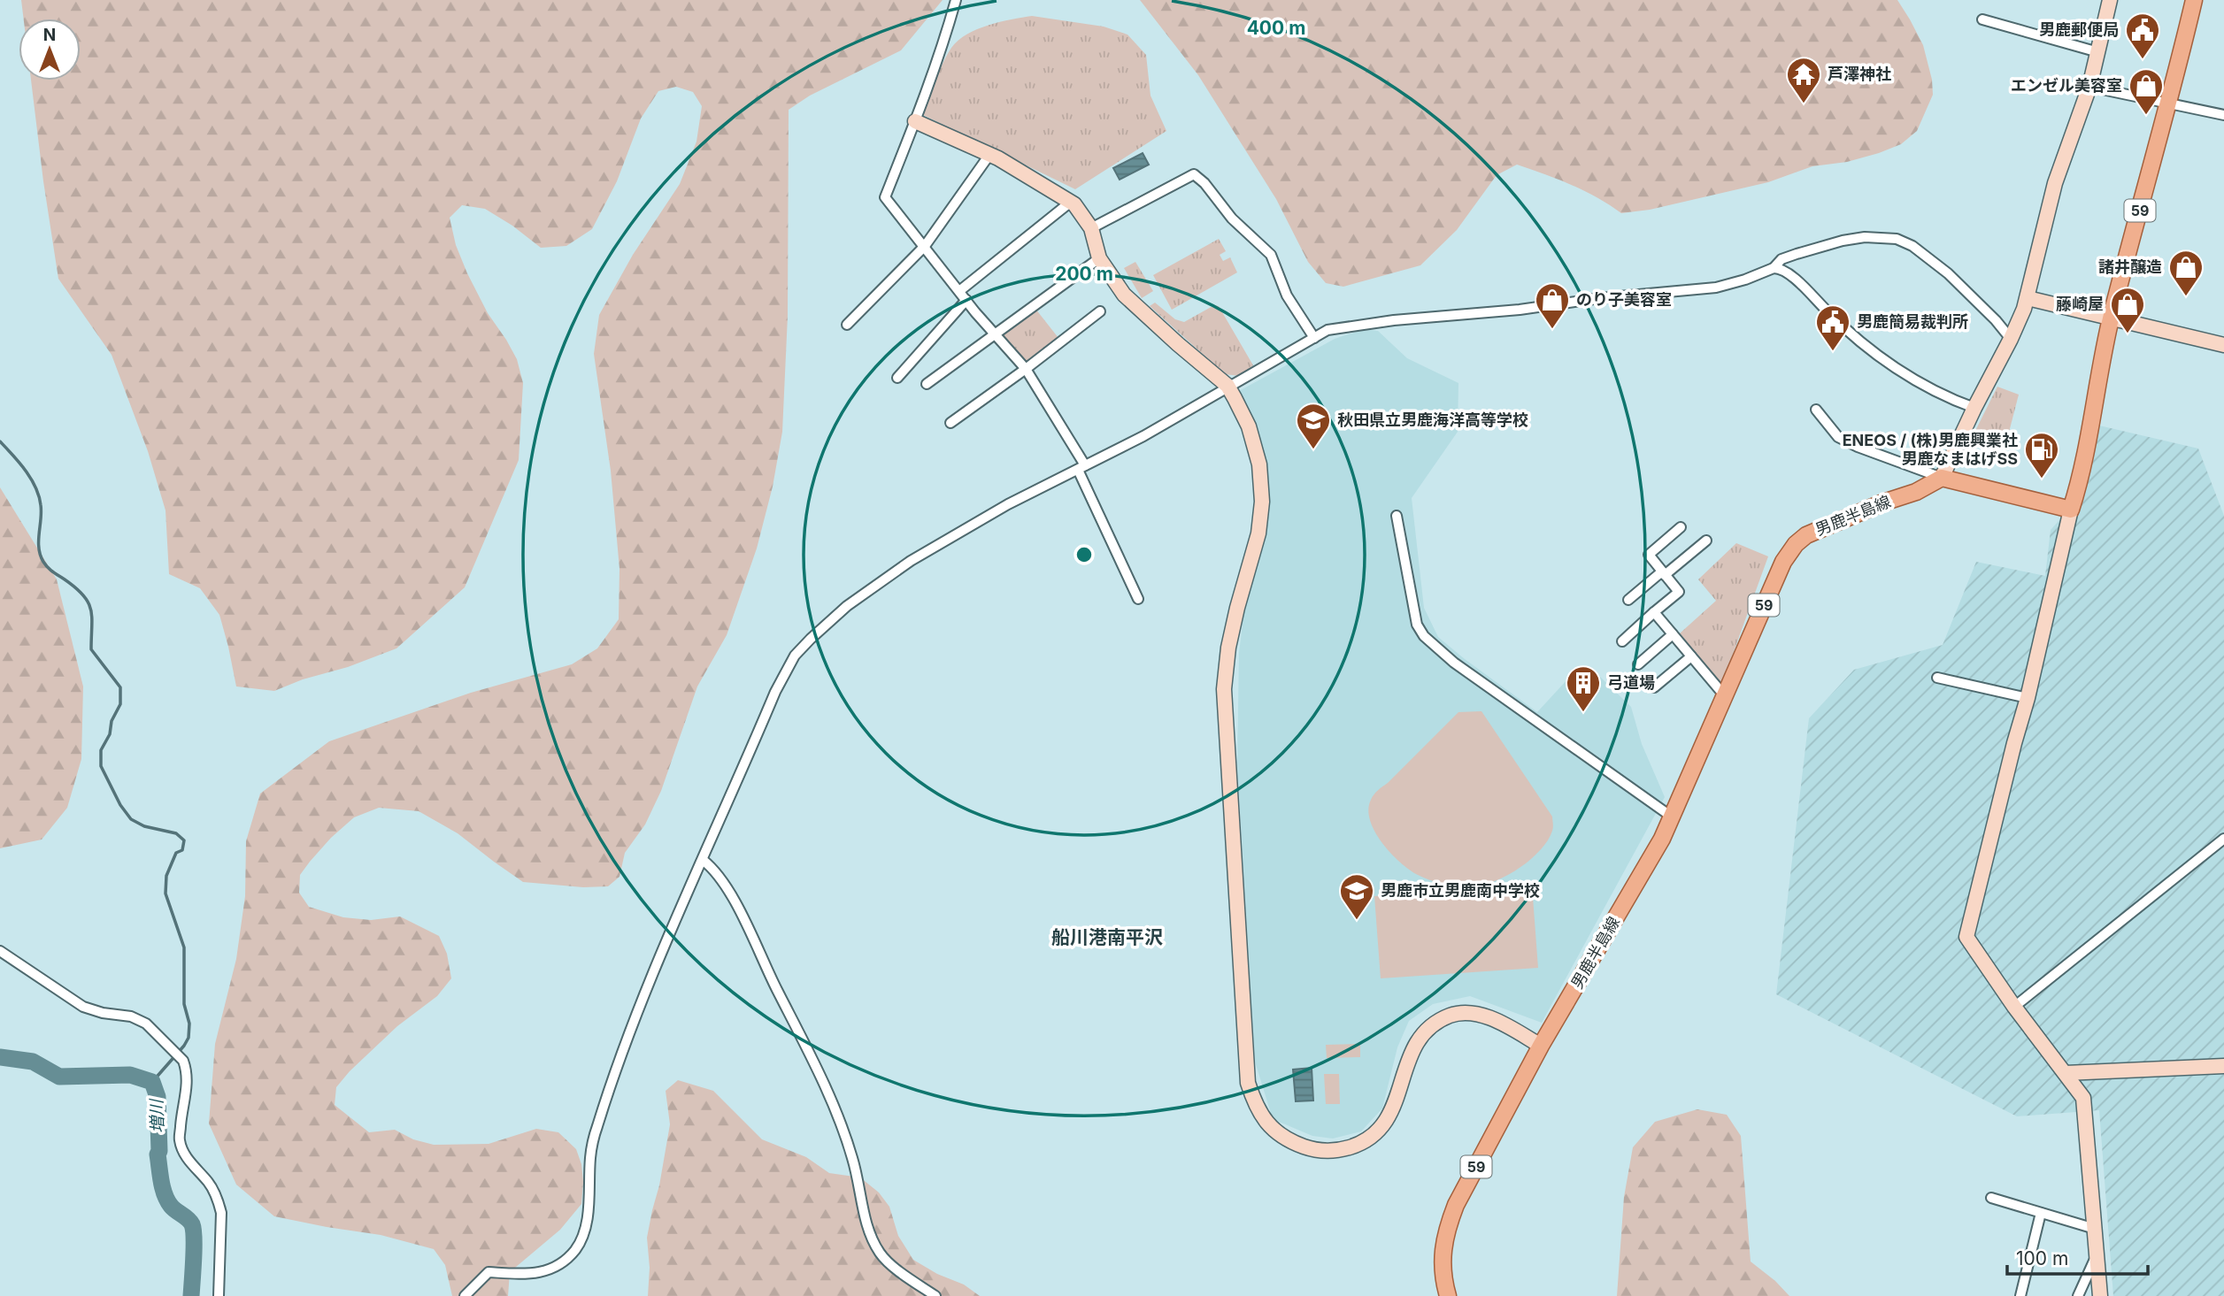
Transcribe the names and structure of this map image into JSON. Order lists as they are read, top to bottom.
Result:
{
  "streets": {
    "main road": ["59", "男鹿半島線"]
  },
  "districts": ["船川港南平沢"],
  "water": ["増川"],
  "places": {
    "public building": ["男鹿郵便局", "男鹿簡易裁判所"],
    "temple": ["芦澤神社"],
    "shop": [
      "エンゼル美容室",
      "諸井醸造",
      "のり子美容室",
      "藤崎屋"
    ],
    "school or university": ["秋田県立男鹿海洋高等学校", "男鹿市立男鹿南中学校"],
    "fuel station": ["ENEOS / (株)男鹿興業社 男鹿なまはげSS"],
    "building": ["弓道場"]
  },
  "scale_bar": "100 m",
  "north": "top",
  "rings": ["400 m", "200 m"]
}
